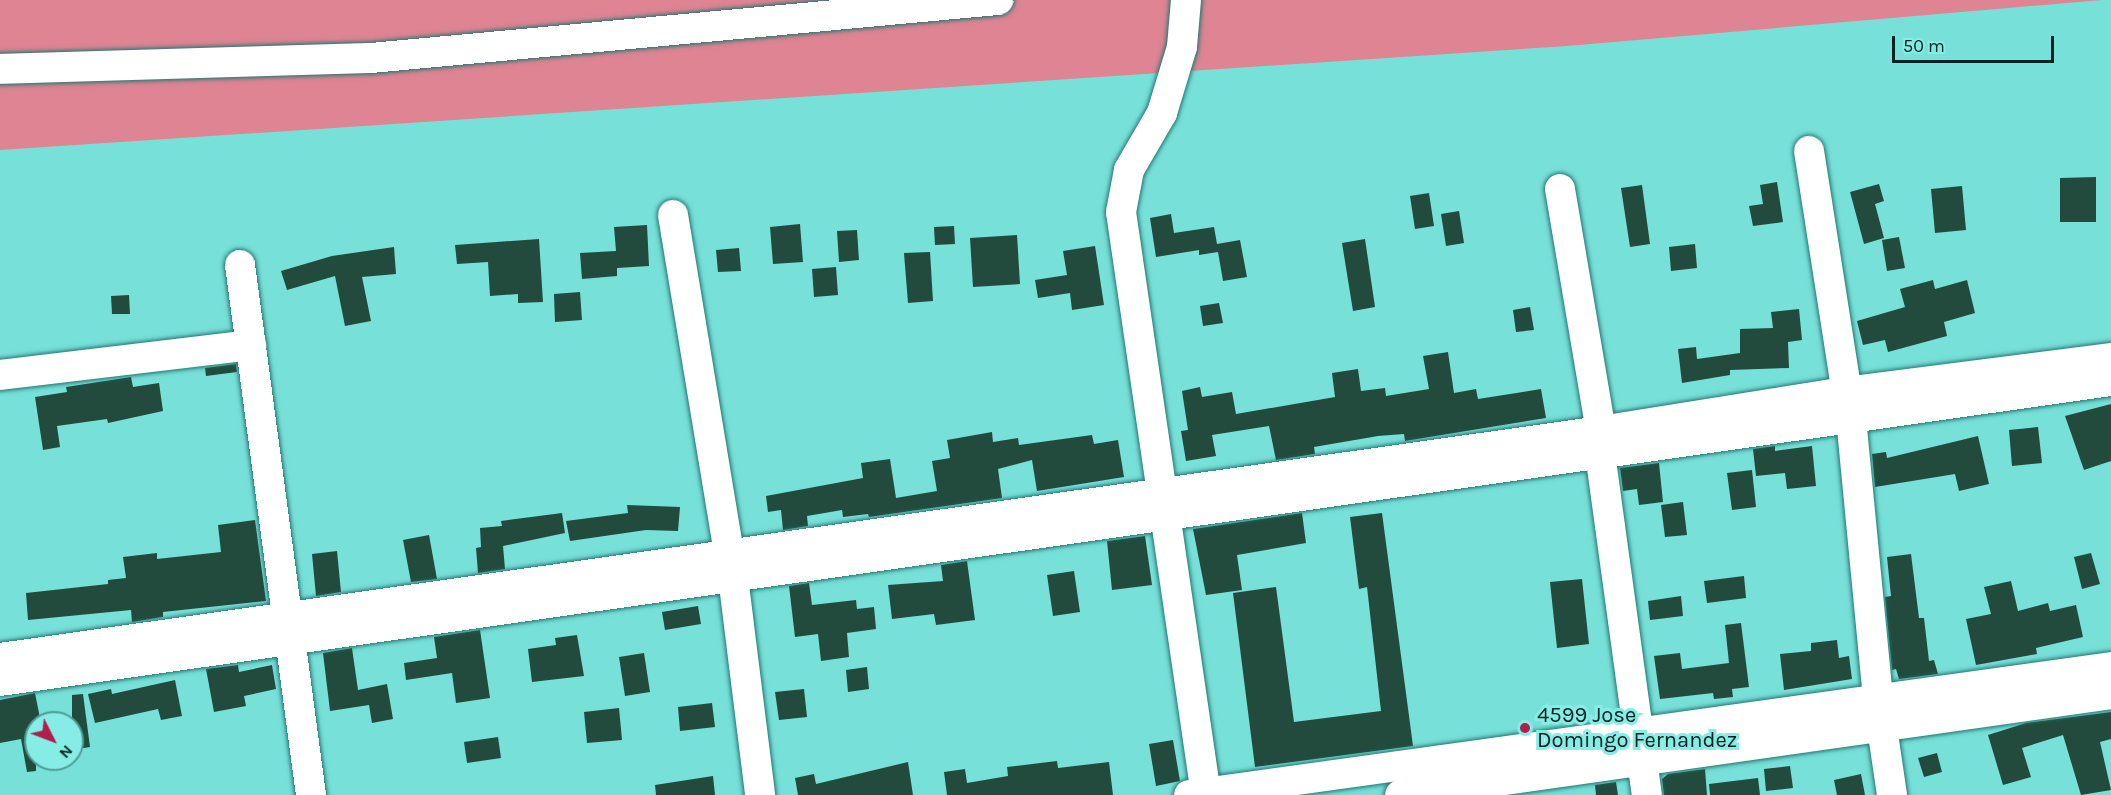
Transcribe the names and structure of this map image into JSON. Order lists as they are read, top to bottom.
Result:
{
  "places": ["4599 Jose Domingo Fernandez"],
  "scale_bar": "50 m",
  "north": "bottom right"
}
